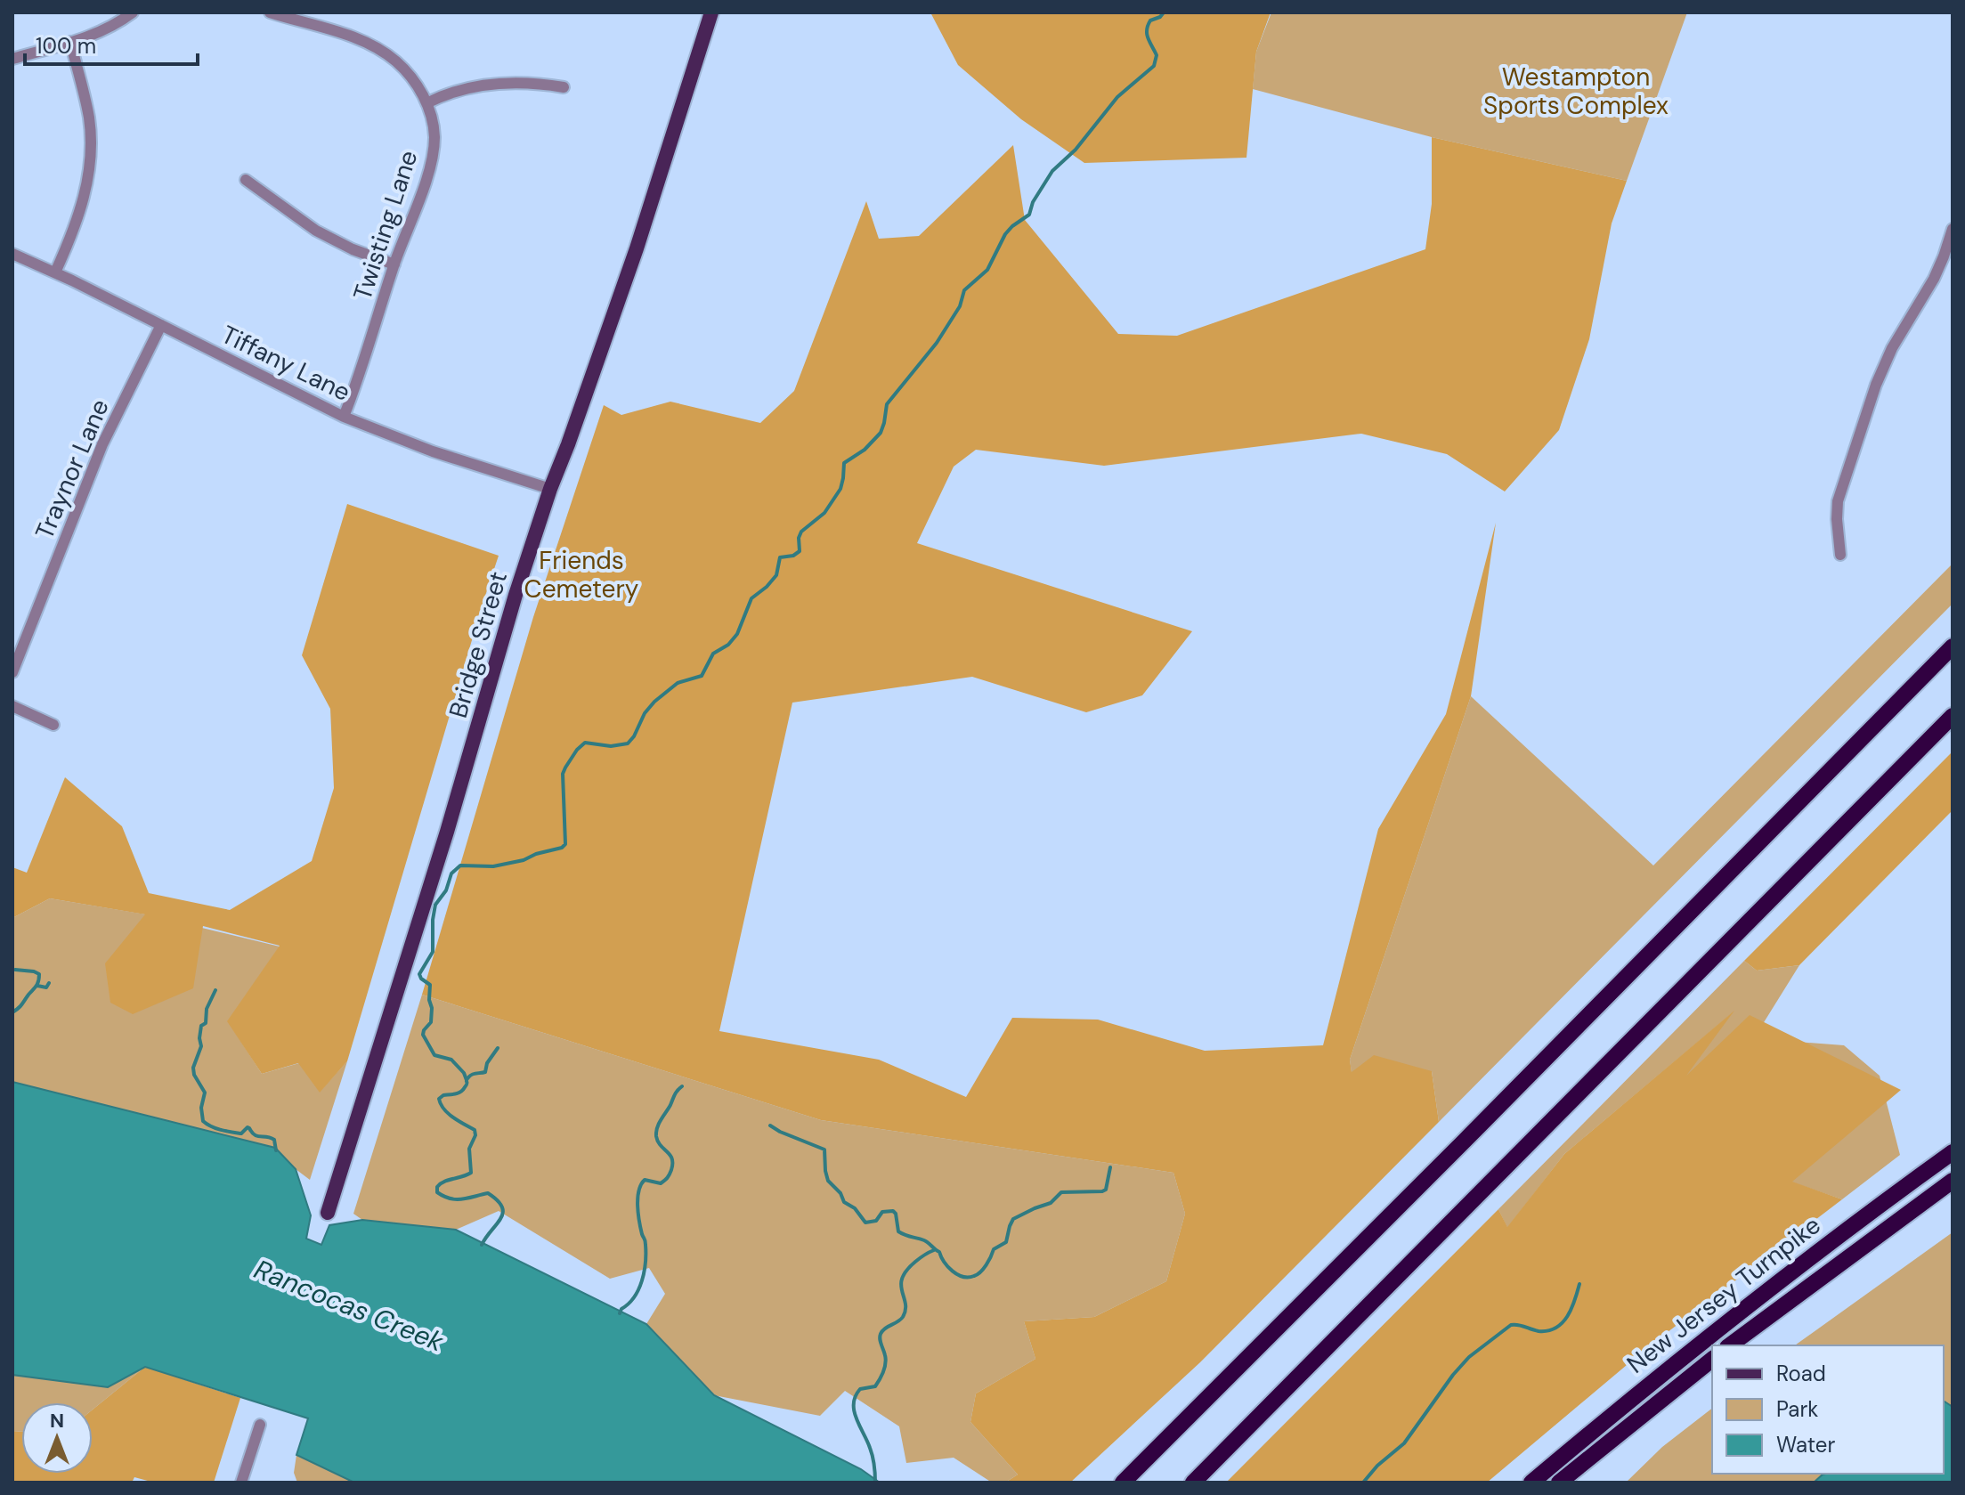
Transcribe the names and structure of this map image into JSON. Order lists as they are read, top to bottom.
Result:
{
  "streets": {
    "highway": ["New Jersey Turnpike"],
    "main road": ["Bridge Street"],
    "street": ["Twisting Lane", "Tiffany Lane", "Traynor Lane"]
  },
  "crossings": [
    ["Twisting Lane", "Tiffany Lane"],
    ["Tiffany Lane", "Traynor Lane"],
    ["Tiffany Lane", "Bridge Street"]
  ],
  "water": ["Rancocas Creek"],
  "parks": ["Westampton Sports Complex", "Friends Cemetery"],
  "legend": ["Road", "Park", "Water"],
  "scale_bar": "100 m",
  "north": "top"
}
